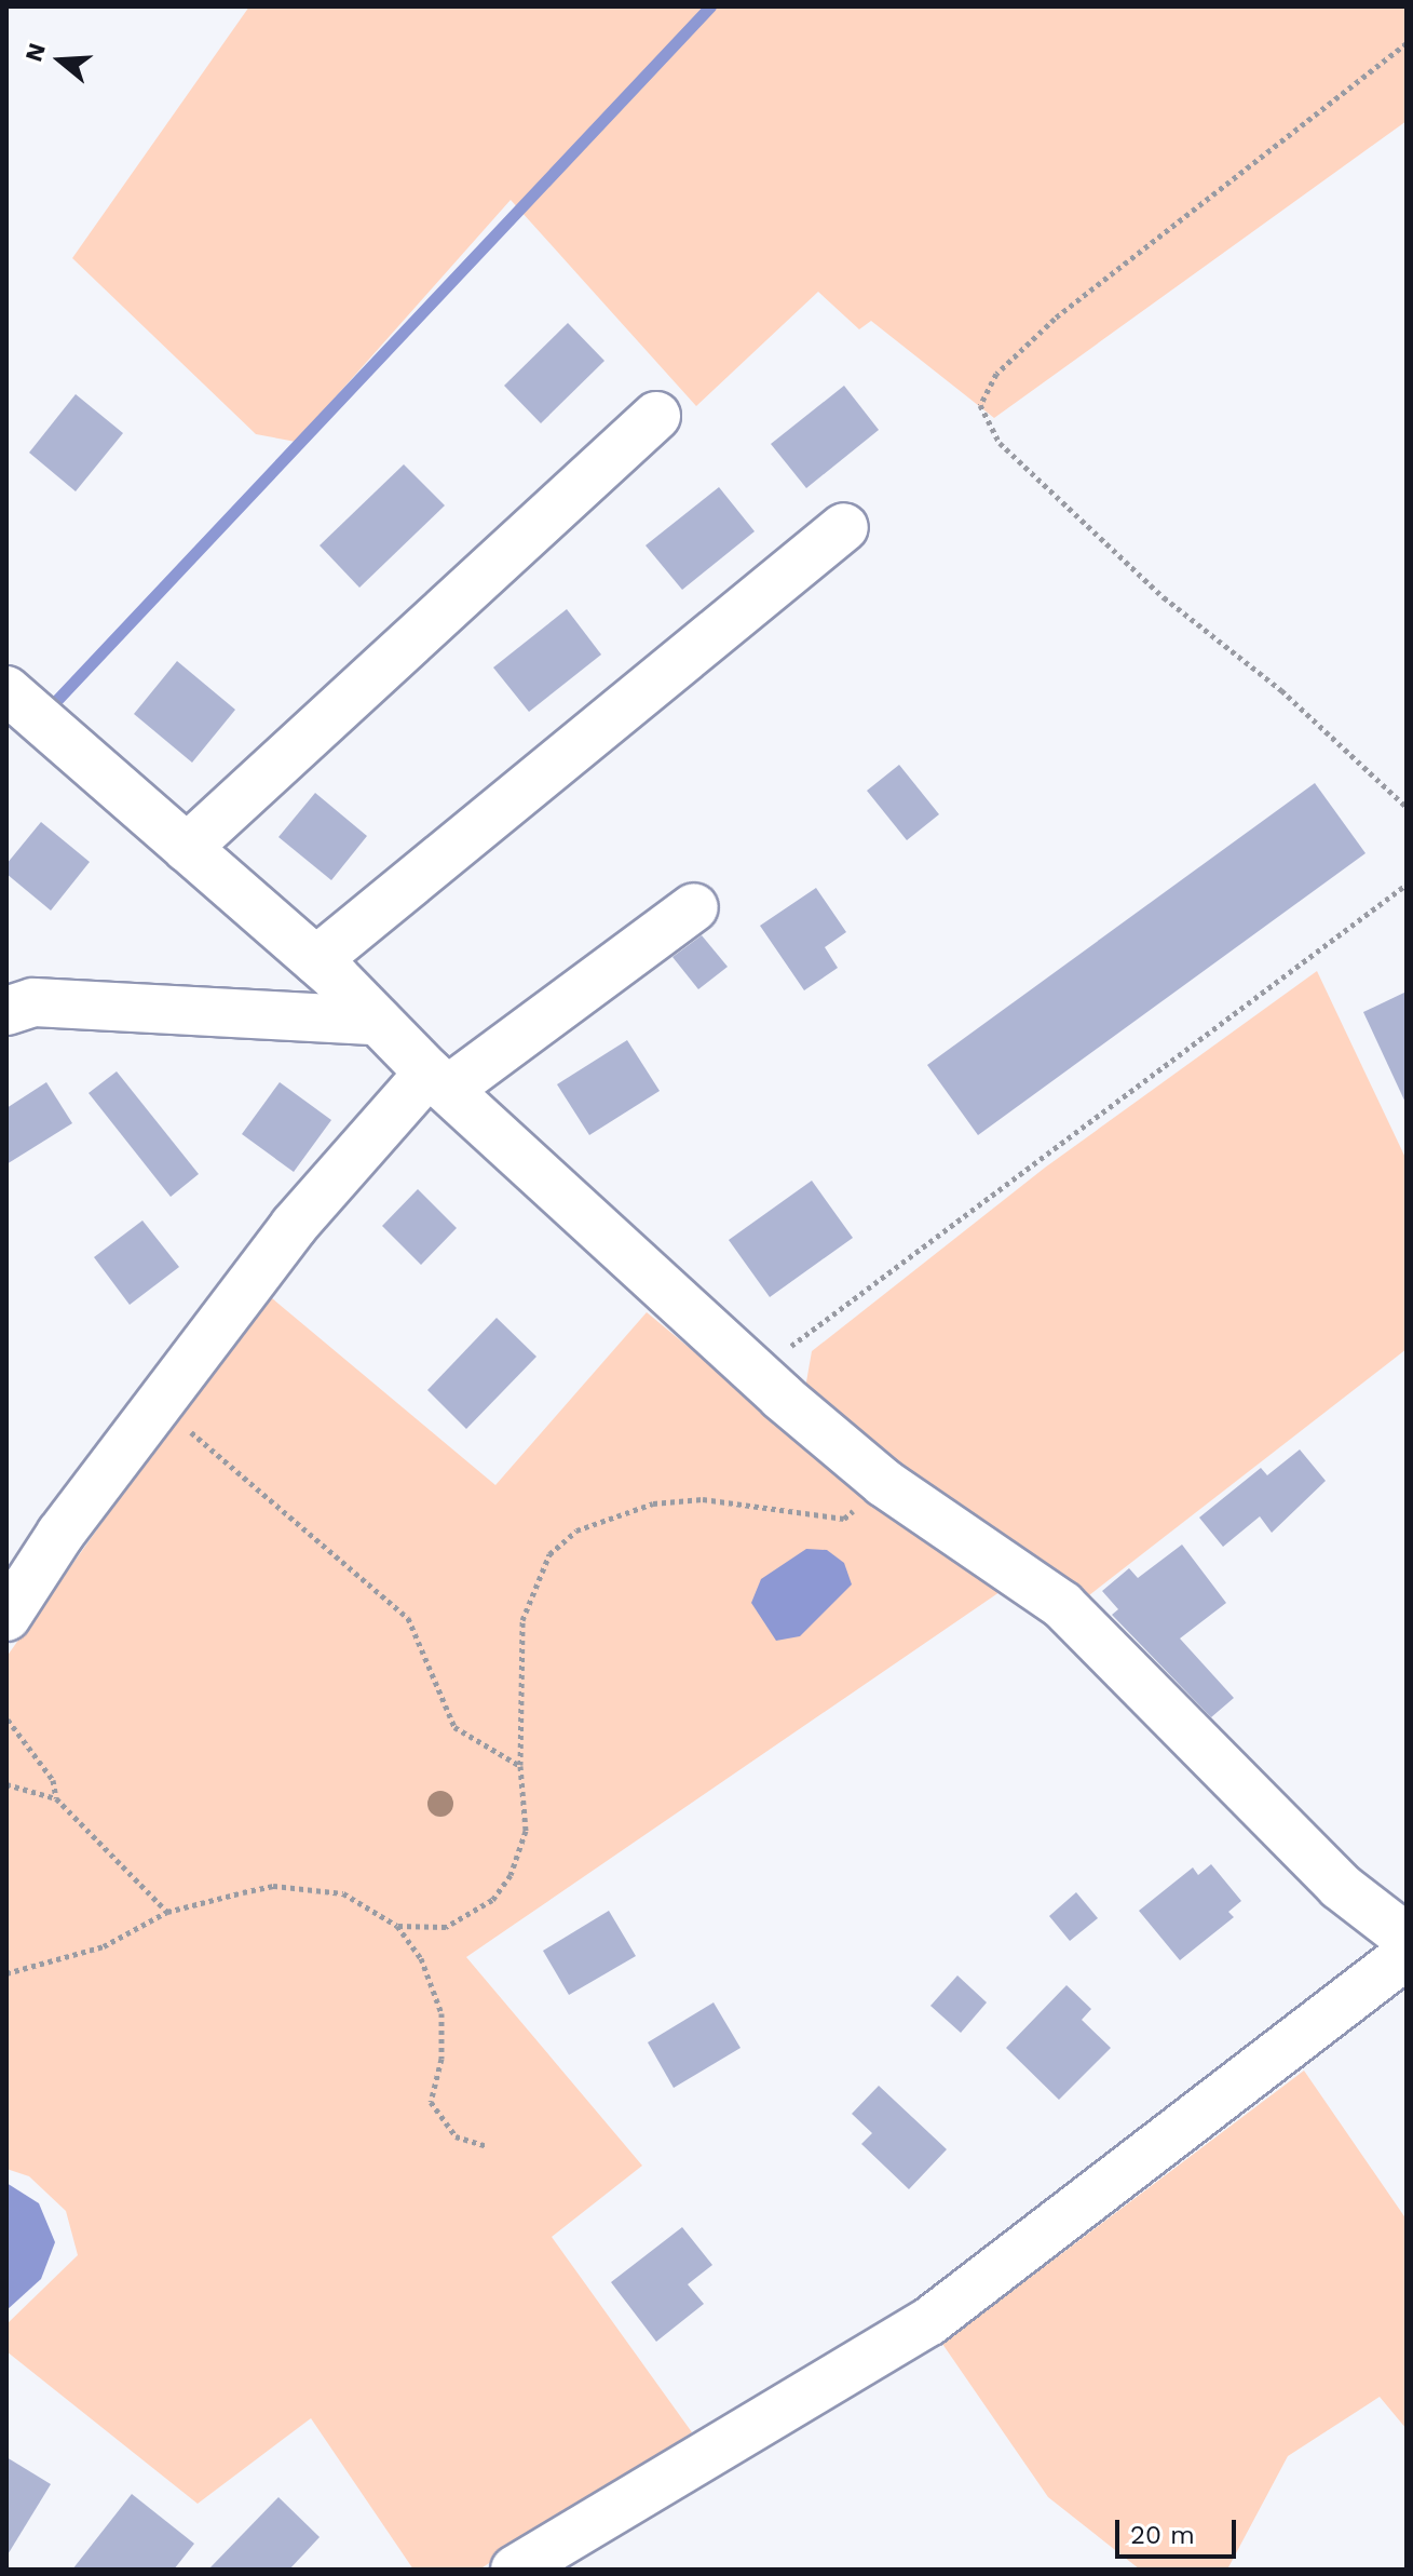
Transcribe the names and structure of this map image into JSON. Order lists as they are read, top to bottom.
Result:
{
  "scale_bar": "20 m",
  "north": "left"
}
